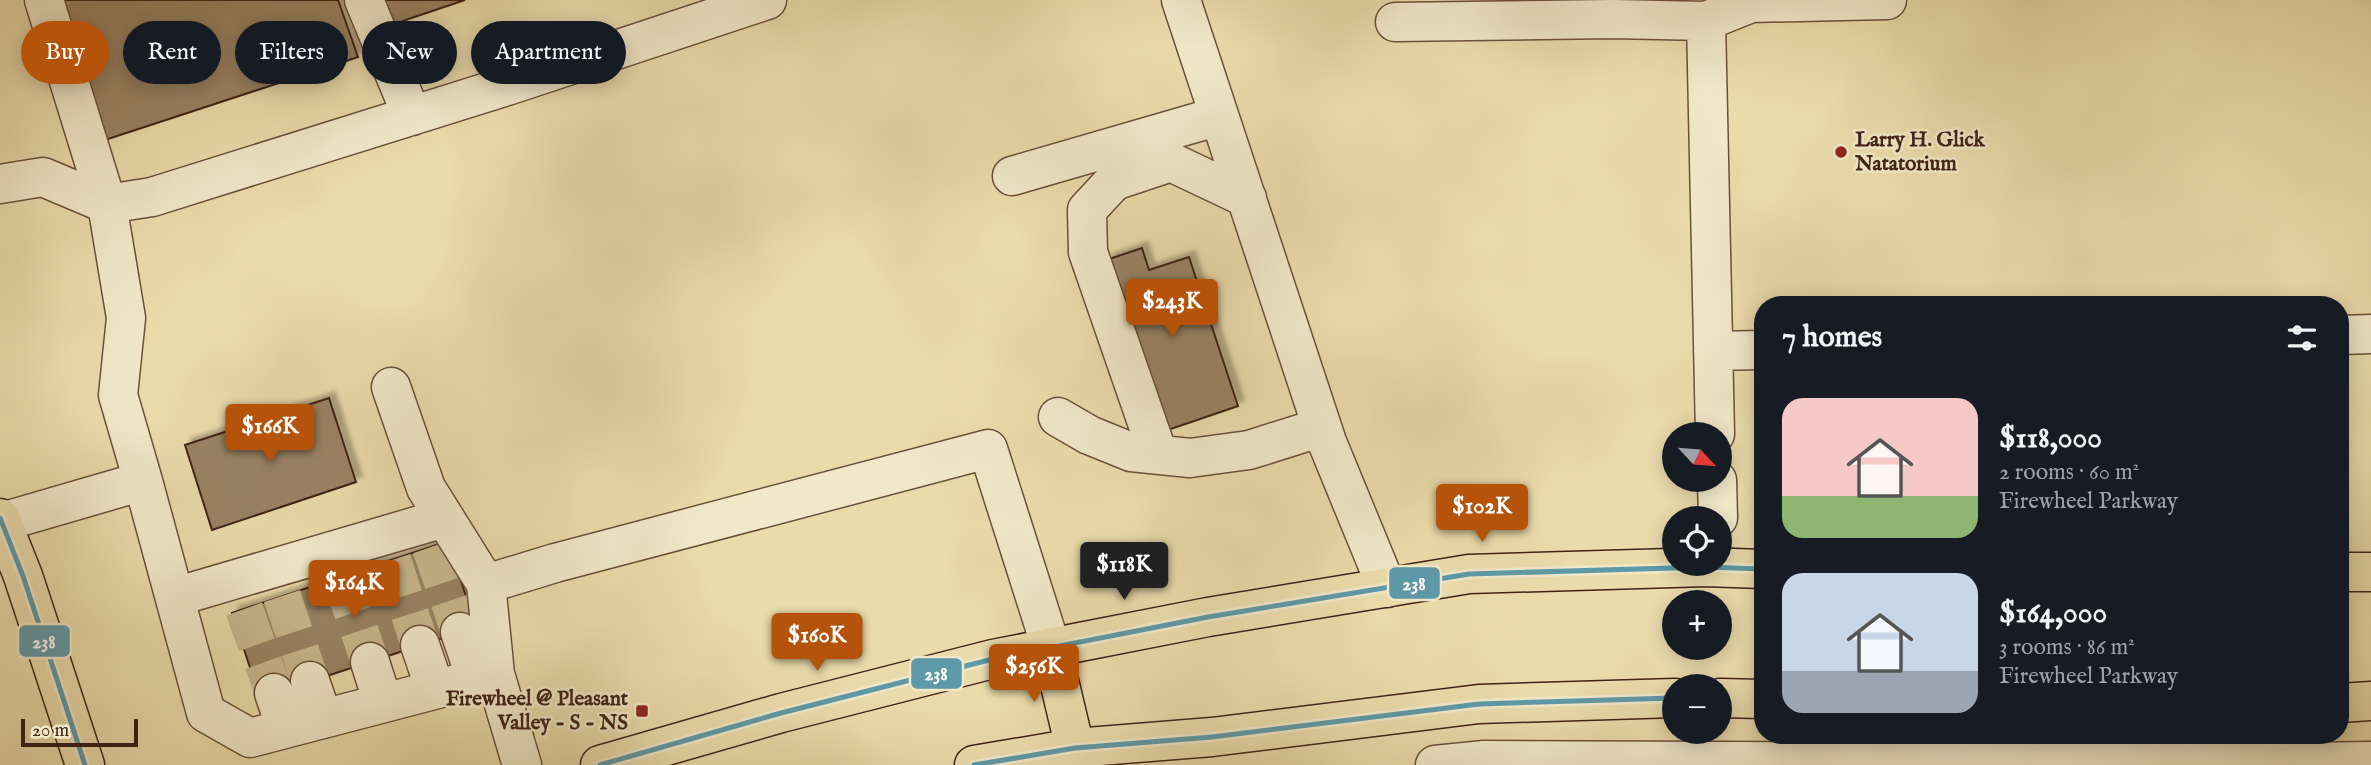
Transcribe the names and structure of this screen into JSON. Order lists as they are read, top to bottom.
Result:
{
  "places": {
    "other": ["Larry H. Glick Natatorium"],
    "transit": ["Firewheel @ Pleasant Valley - S - NS"]
  },
  "lines": ["transit line 238"],
  "scale_bar": "20 m",
  "north": "bottom right",
  "page": {
    "chip": [
      "Buy",
      "Rent",
      "Filters",
      "New",
      "Apartment"
    ],
    "price": [
      "$243K",
      "$166K",
      "$102K",
      "$118K",
      "$164K",
      "$160K",
      "$256K"
    ],
    "heading": "7 homes",
    "list": [
      {
        "name": "$118,000",
        "note": "2 rooms · 60 m² · Firewheel Parkway"
      },
      {
        "name": "$164,000",
        "note": "3 rooms · 86 m² · Firewheel Parkway"
      }
    ],
    "map_buttons": ["+", "−"],
    "scale": "20 m"
  }
}
